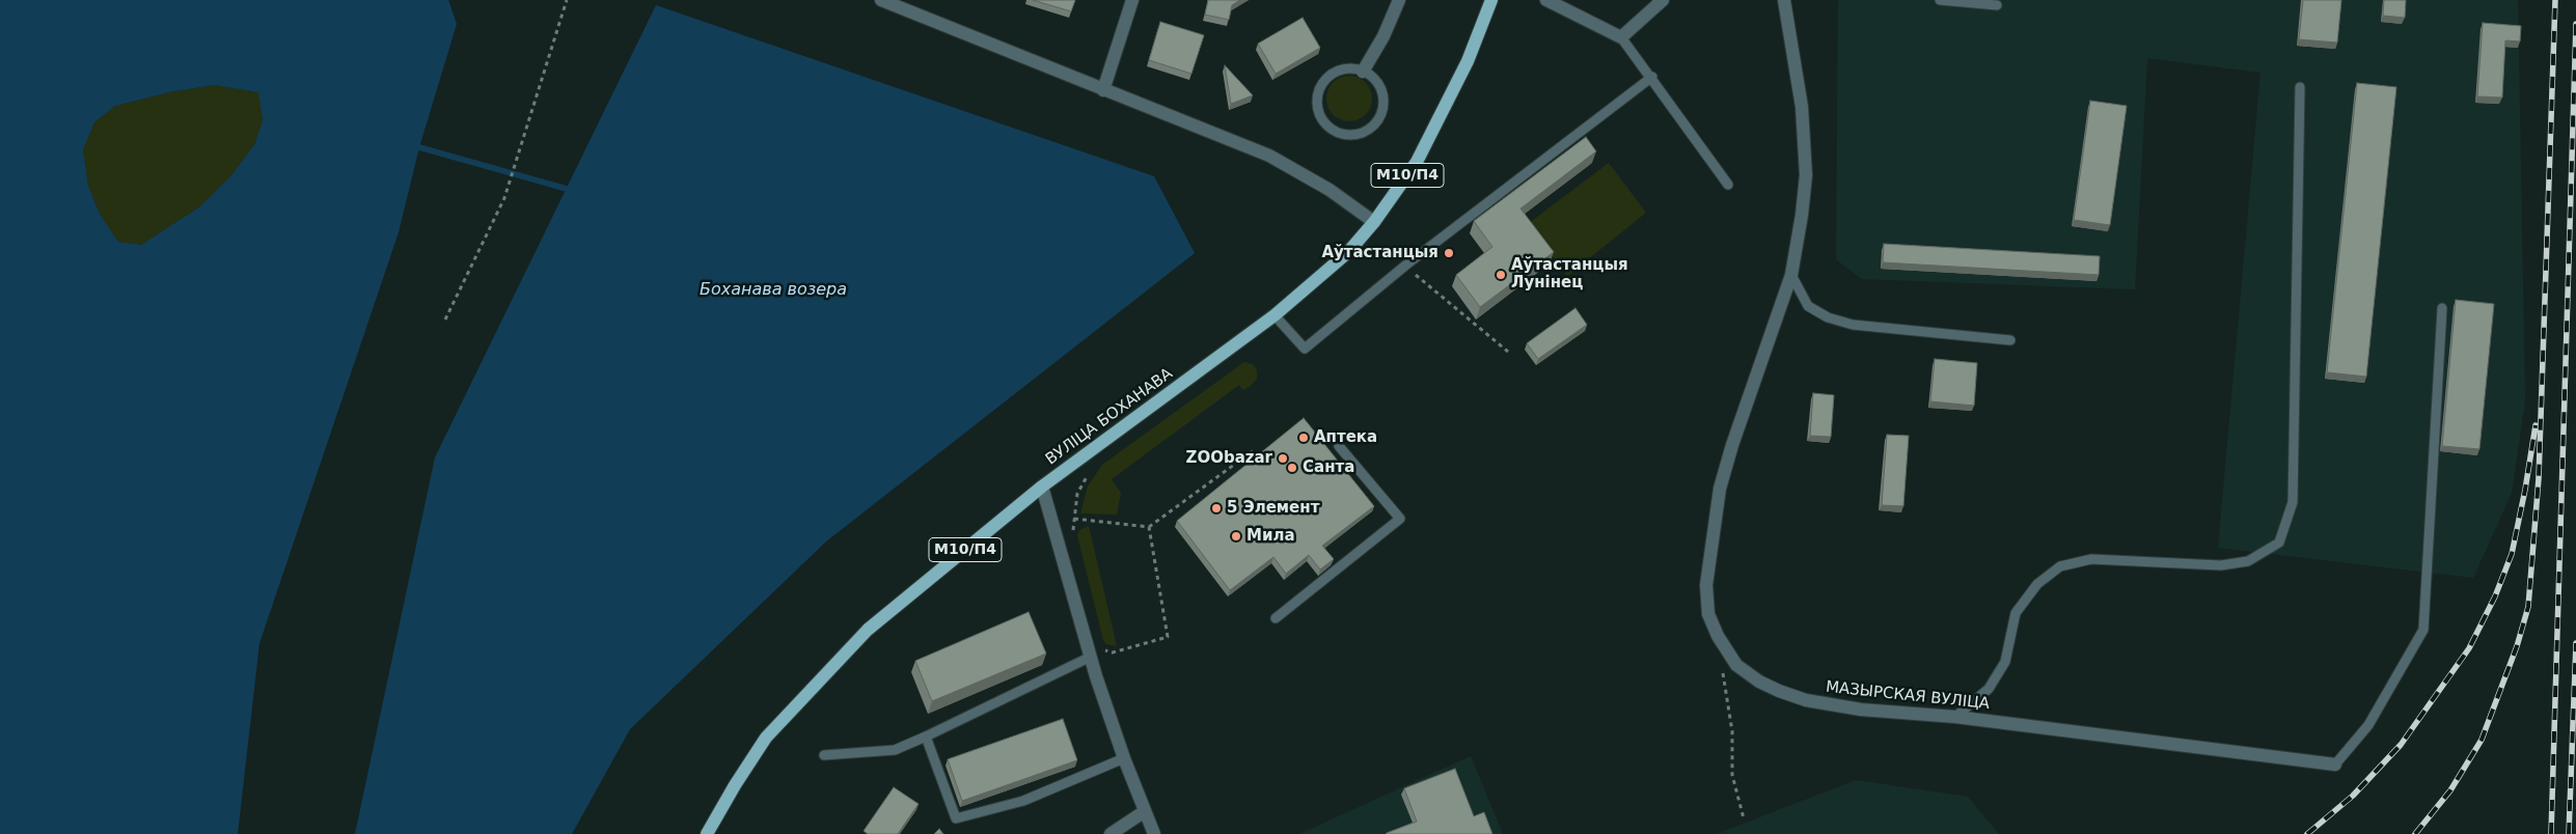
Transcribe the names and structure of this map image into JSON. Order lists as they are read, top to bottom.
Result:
{
  "streets": {
    "main road": ["М10/П4", "ВУЛІЦА БОХАНАВА"],
    "street": ["МАЗЫРСКАЯ ВУЛІЦА"]
  },
  "water": ["Боханава возера"],
  "places": [
    "Аўтастанцыя",
    "Аўтастанцыя Лунінец",
    "Аптека",
    "ZOObazar",
    "Санта",
    "5 Элемент",
    "Мила"
  ]
}
